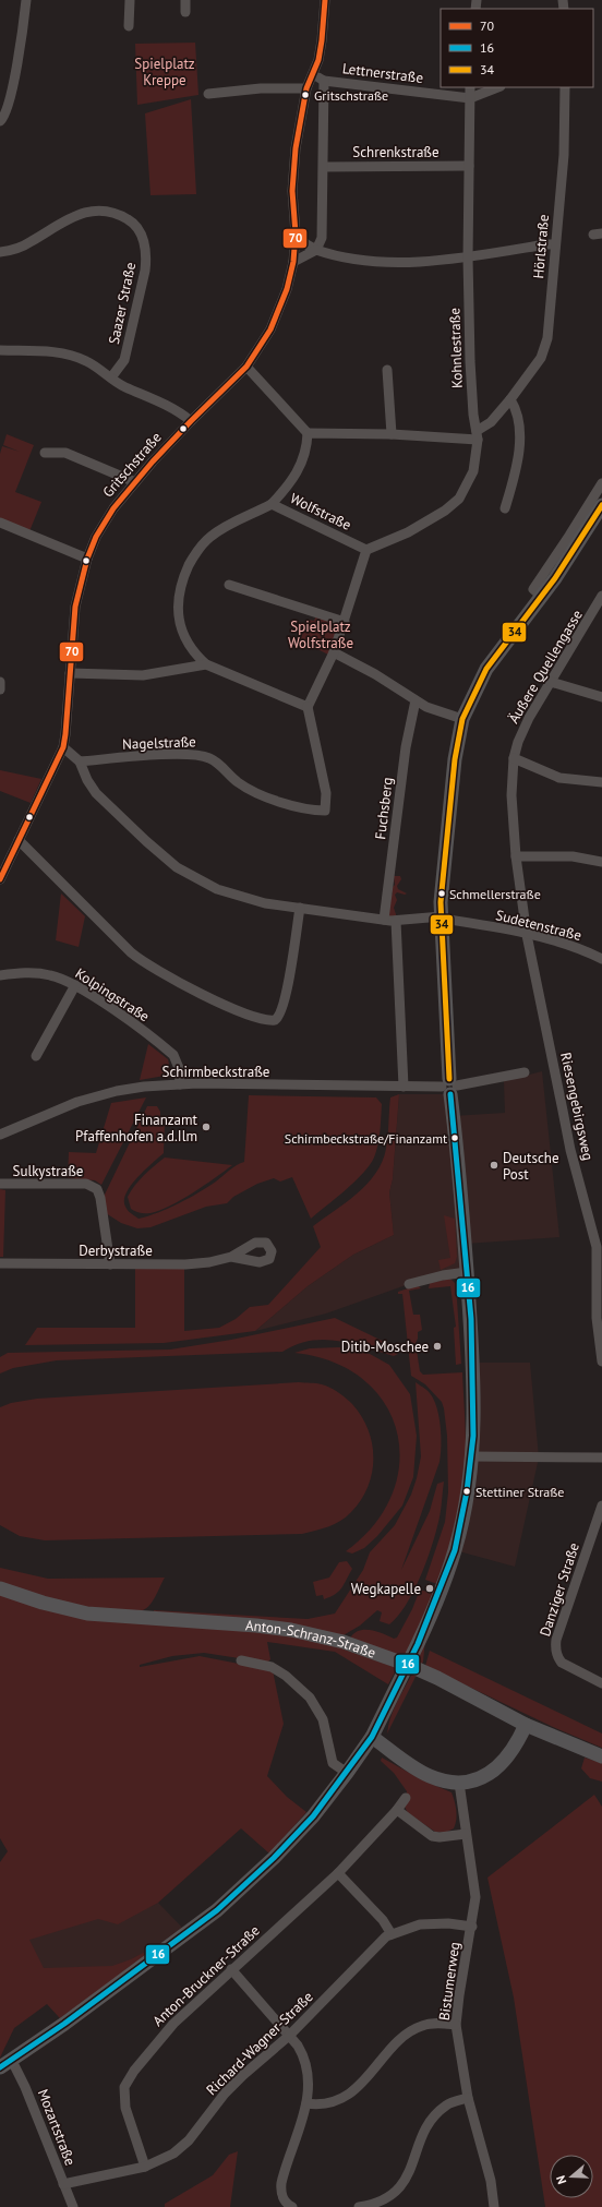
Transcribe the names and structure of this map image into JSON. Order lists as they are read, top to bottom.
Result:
{
  "streets": {
    "street": [
      "Lettnerstraße",
      "Schrenkstraße",
      "Hörlstraße",
      "Saazer Straße",
      "Kohnlestraße",
      "Gritschstraße",
      "Wolfstraße",
      "Äußere Quellengasse",
      "Nagelstraße",
      "Fuchsberg",
      "Sudetenstraße",
      "Kolpingstraße",
      "Schirmbeckstraße",
      "Riesengebirgsweg",
      "Sulkystraße",
      "Derbystraße",
      "Danziger Straße",
      "Anton-Schranz-Straße",
      "Anton-Bruckner-Straße",
      "Bistumerweg",
      "Richard-Wagner-Straße",
      "Mozartstraße"
    ]
  },
  "crossings": [
    ["Lettnerstraße", "Kohnlestraße"],
    ["Lettnerstraße", "Gritschstraße"],
    ["Schrenkstraße", "Kohnlestraße"],
    ["Hörlstraße", "Kohnlestraße"],
    ["Kohnlestraße", "Wolfstraße"],
    ["Äußere Quellengasse", "Sudetenstraße"],
    ["Äußere Quellengasse", "Riesengebirgsweg"],
    ["Sudetenstraße", "Riesengebirgsweg"],
    ["Kolpingstraße", "Schirmbeckstraße"],
    ["Sulkystraße", "Derbystraße"],
    ["Anton-Bruckner-Straße", "Richard-Wagner-Straße"],
    ["Bistumerweg", "Richard-Wagner-Straße"],
    ["Richard-Wagner-Straße", "Mozartstraße"]
  ],
  "parks": ["Spielplatz Kreppe", "Spielplatz Wolfstraße"],
  "places": [
    "Gritschstraße",
    "Schmellerstraße",
    "Finanzamt Pfaffenhofen a.d.Ilm",
    "Schirmbeckstraße/Finanzamt",
    "Deutsche Post",
    "Ditib-Moschee",
    "Stettiner Straße",
    "Wegkapelle"
  ],
  "lines": ["transit line 70", "transit line 34", "transit line 16"],
  "legend": ["70", "16", "34"],
  "north": "left"
}
